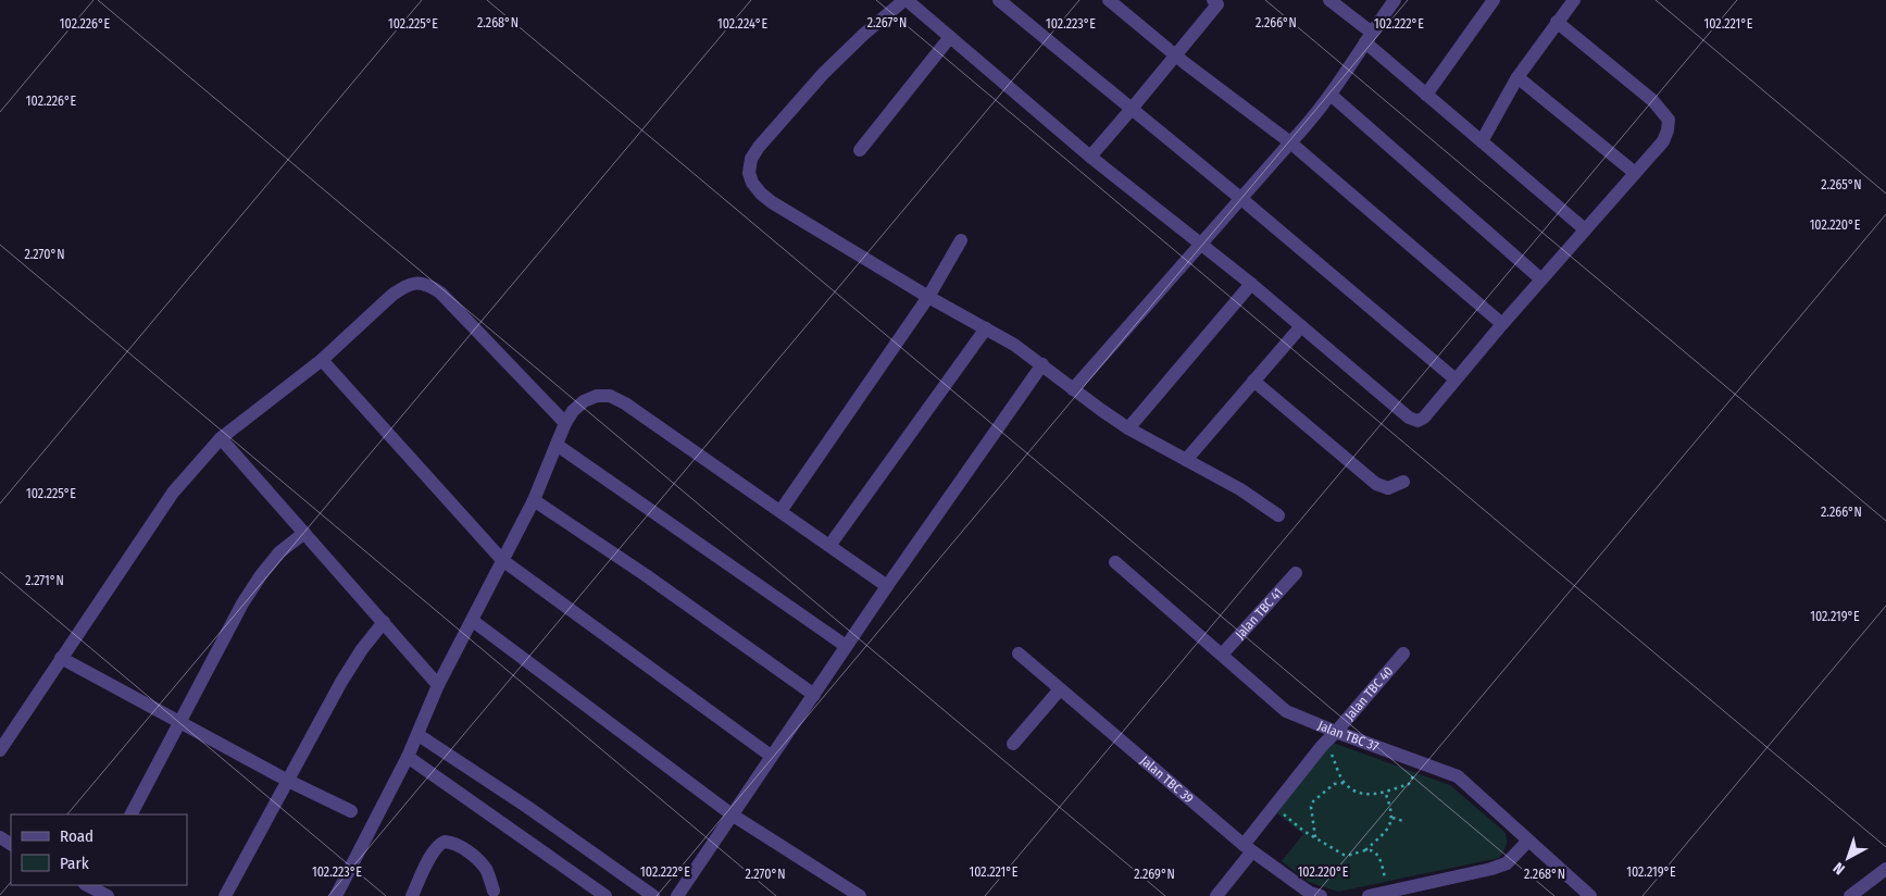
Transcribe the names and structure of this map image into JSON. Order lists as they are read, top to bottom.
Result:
{
  "streets": {
    "street": [
      "Jalan TBC 41",
      "Jalan TBC 40",
      "Jalan TBC 37",
      "Jalan TBC 39"
    ]
  },
  "crossings": [
    ["Jalan TBC 41", "Jalan TBC 37"],
    ["Jalan TBC 40", "Jalan TBC 37"],
    ["Jalan TBC 40", "Jalan TBC 39"]
  ],
  "legend": ["Road", "Park"],
  "north": "bottom left",
  "coordinates": [
    "2.268°N",
    "2.267°N",
    "2.266°N",
    "102.226°E",
    "102.225°E",
    "102.224°E",
    "102.223°E",
    "102.222°E",
    "102.221°E",
    "2.265°N",
    "102.220°E",
    "2.270°N",
    "2.271°N",
    "102.219°E",
    "2.269°N"
  ]
}
